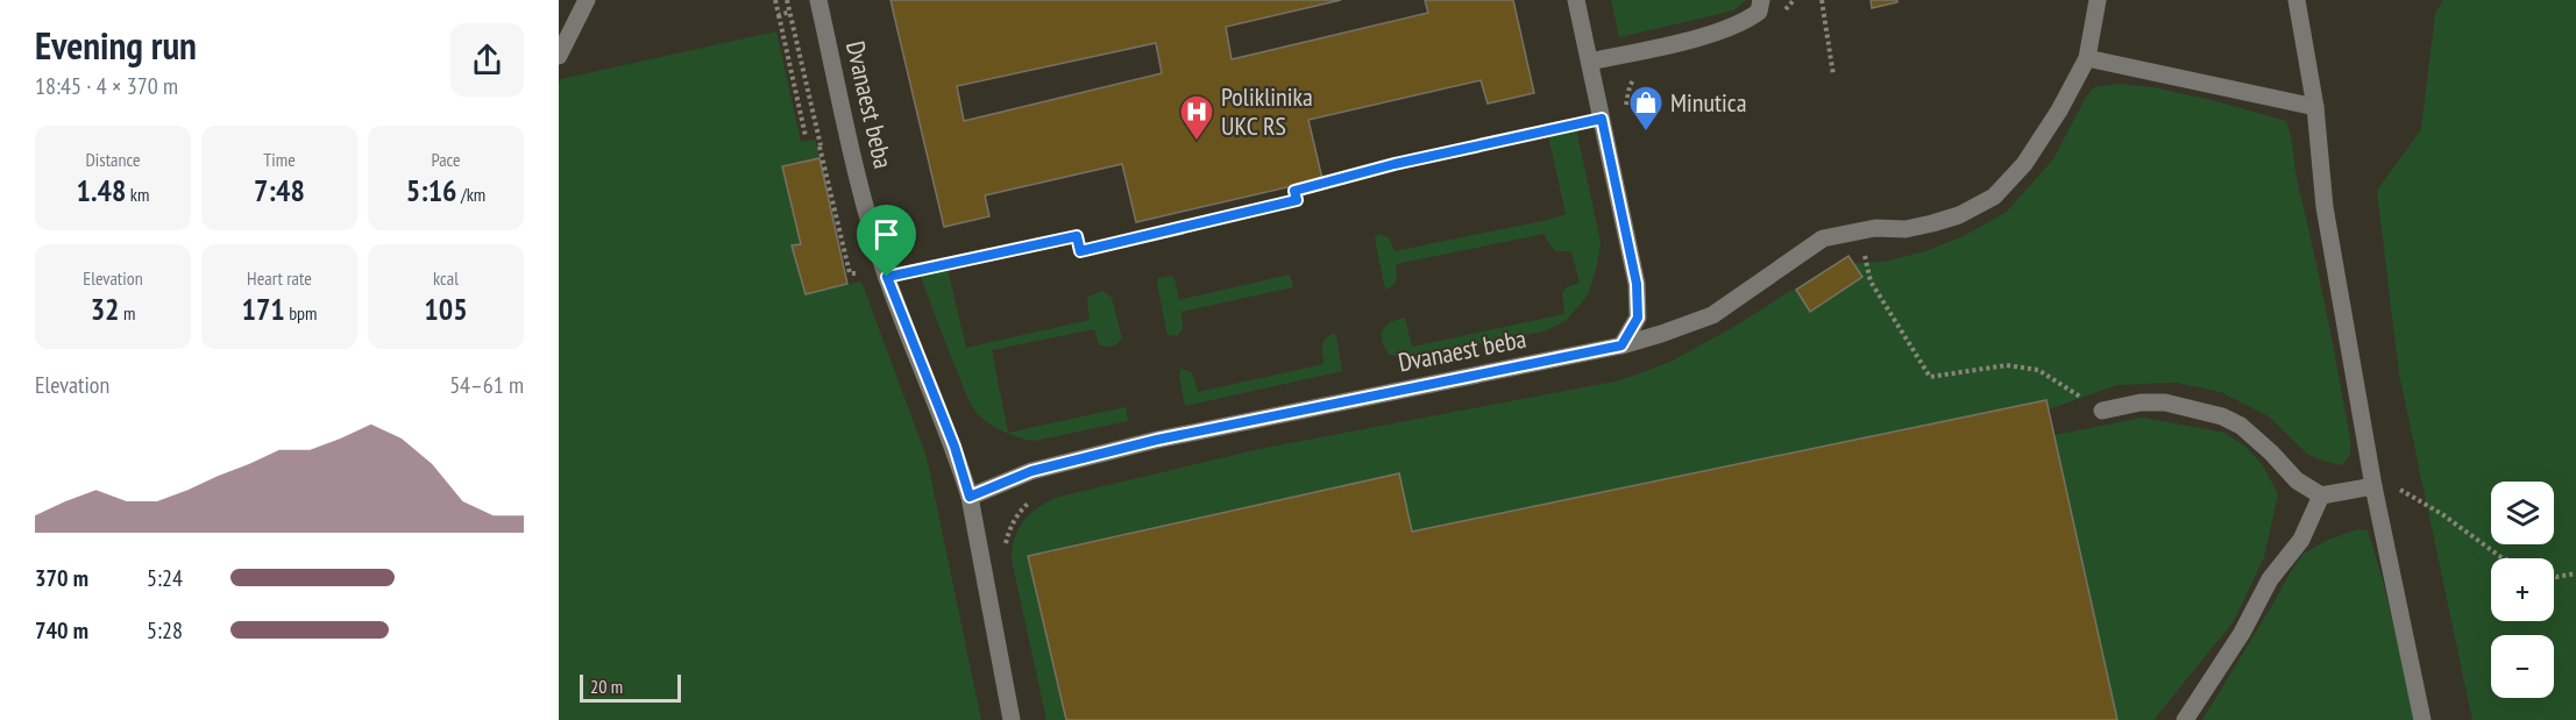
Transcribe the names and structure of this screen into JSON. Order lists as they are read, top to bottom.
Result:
{
  "streets": {
    "street": ["Dvanaest beba"]
  },
  "places": {
    "shop": ["Minutica"],
    "hospital": ["Poliklinika UKC RS"]
  },
  "scale_bar": "20 m",
  "page": {
    "heading": ["Evening run", "18:45 · 4 × 370 m"],
    "stats": [
      ["Distance", "1.48 km"],
      ["Time", "7:48"],
      ["Pace", "5:16 /km"],
      ["Elevation", "32 m"],
      ["Heart rate", "171 bpm"],
      ["kcal", "105"]
    ],
    "chart": ["Elevation", "54–61 m"],
    "map_buttons": ["+", "−"],
    "list": [
      {
        "name": "370 m",
        "note": "5:24"
      },
      {
        "name": "740 m",
        "note": "5:28"
      }
    ],
    "scale": "20 m"
  }
}
